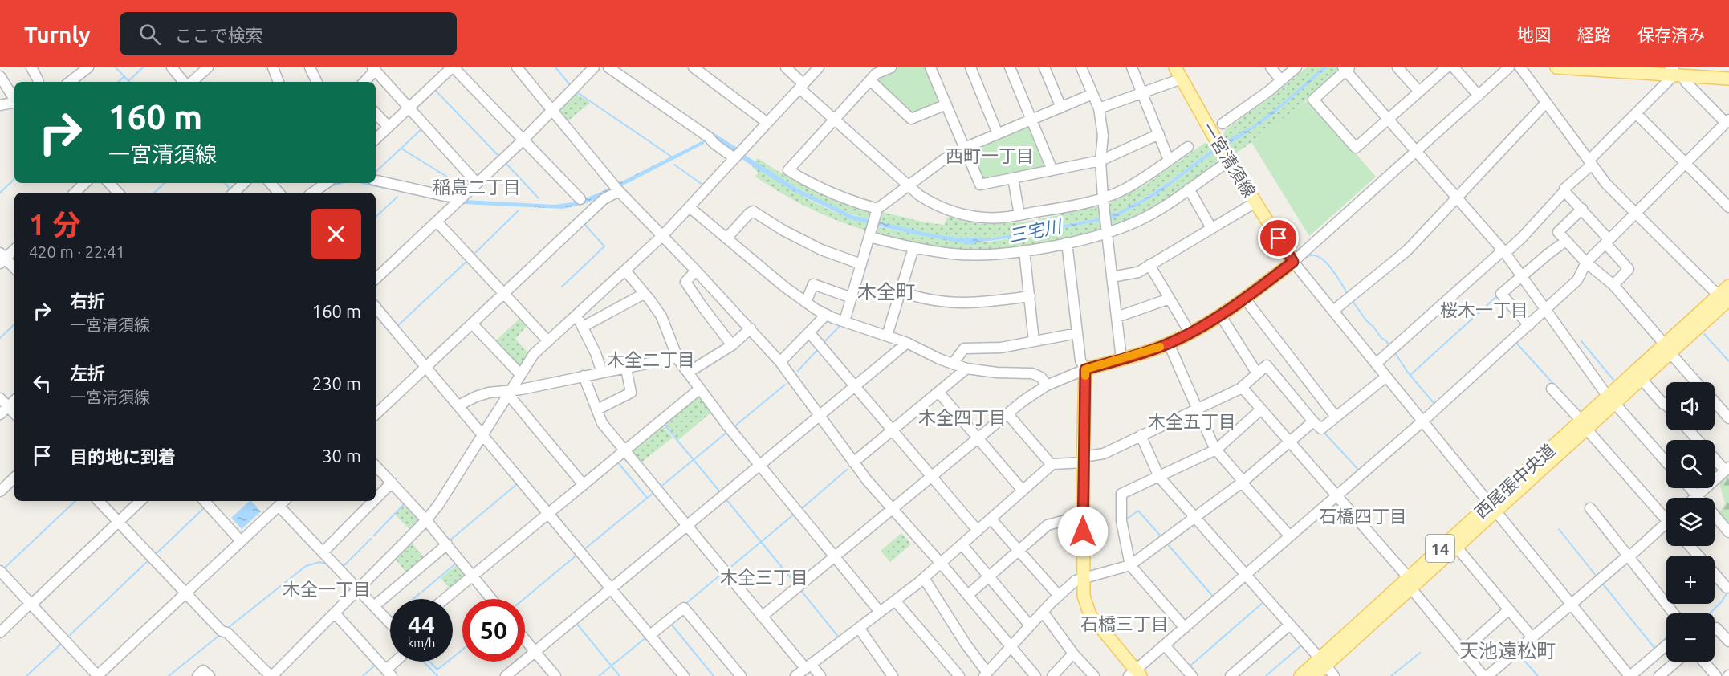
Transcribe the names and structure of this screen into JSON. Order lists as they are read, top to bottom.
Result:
{
  "streets": {
    "main road": ["一宮清須線", "西尾張中央道", "14"]
  },
  "districts": [
    "西町一丁目",
    "稲島二丁目",
    "木全町",
    "桜木一丁目",
    "木全二丁目",
    "木全四丁目",
    "木全五丁目",
    "石橋四丁目",
    "木全三丁目",
    "木全一丁目",
    "石橋三丁目",
    "天池遠松町"
  ],
  "water": ["三宅川"],
  "page": {
    "header": "Turnly",
    "search": "ここで検索",
    "nav": ["地図", "経路", "保存済み"],
    "turn": ["160 m", "一宮清須線"],
    "heading": ["1 分", "420 m · 22:41"],
    "list": [
      {
        "name": "右折",
        "note": "一宮清須線",
        "value": "160 m"
      },
      {
        "name": "左折",
        "note": "一宮清須線",
        "value": "230 m"
      },
      {
        "name": "目的地に到着",
        "value": "30 m"
      }
    ],
    "map_buttons": ["+", "−"],
    "speed": "44 km/h",
    "limit": "50"
  }
}
